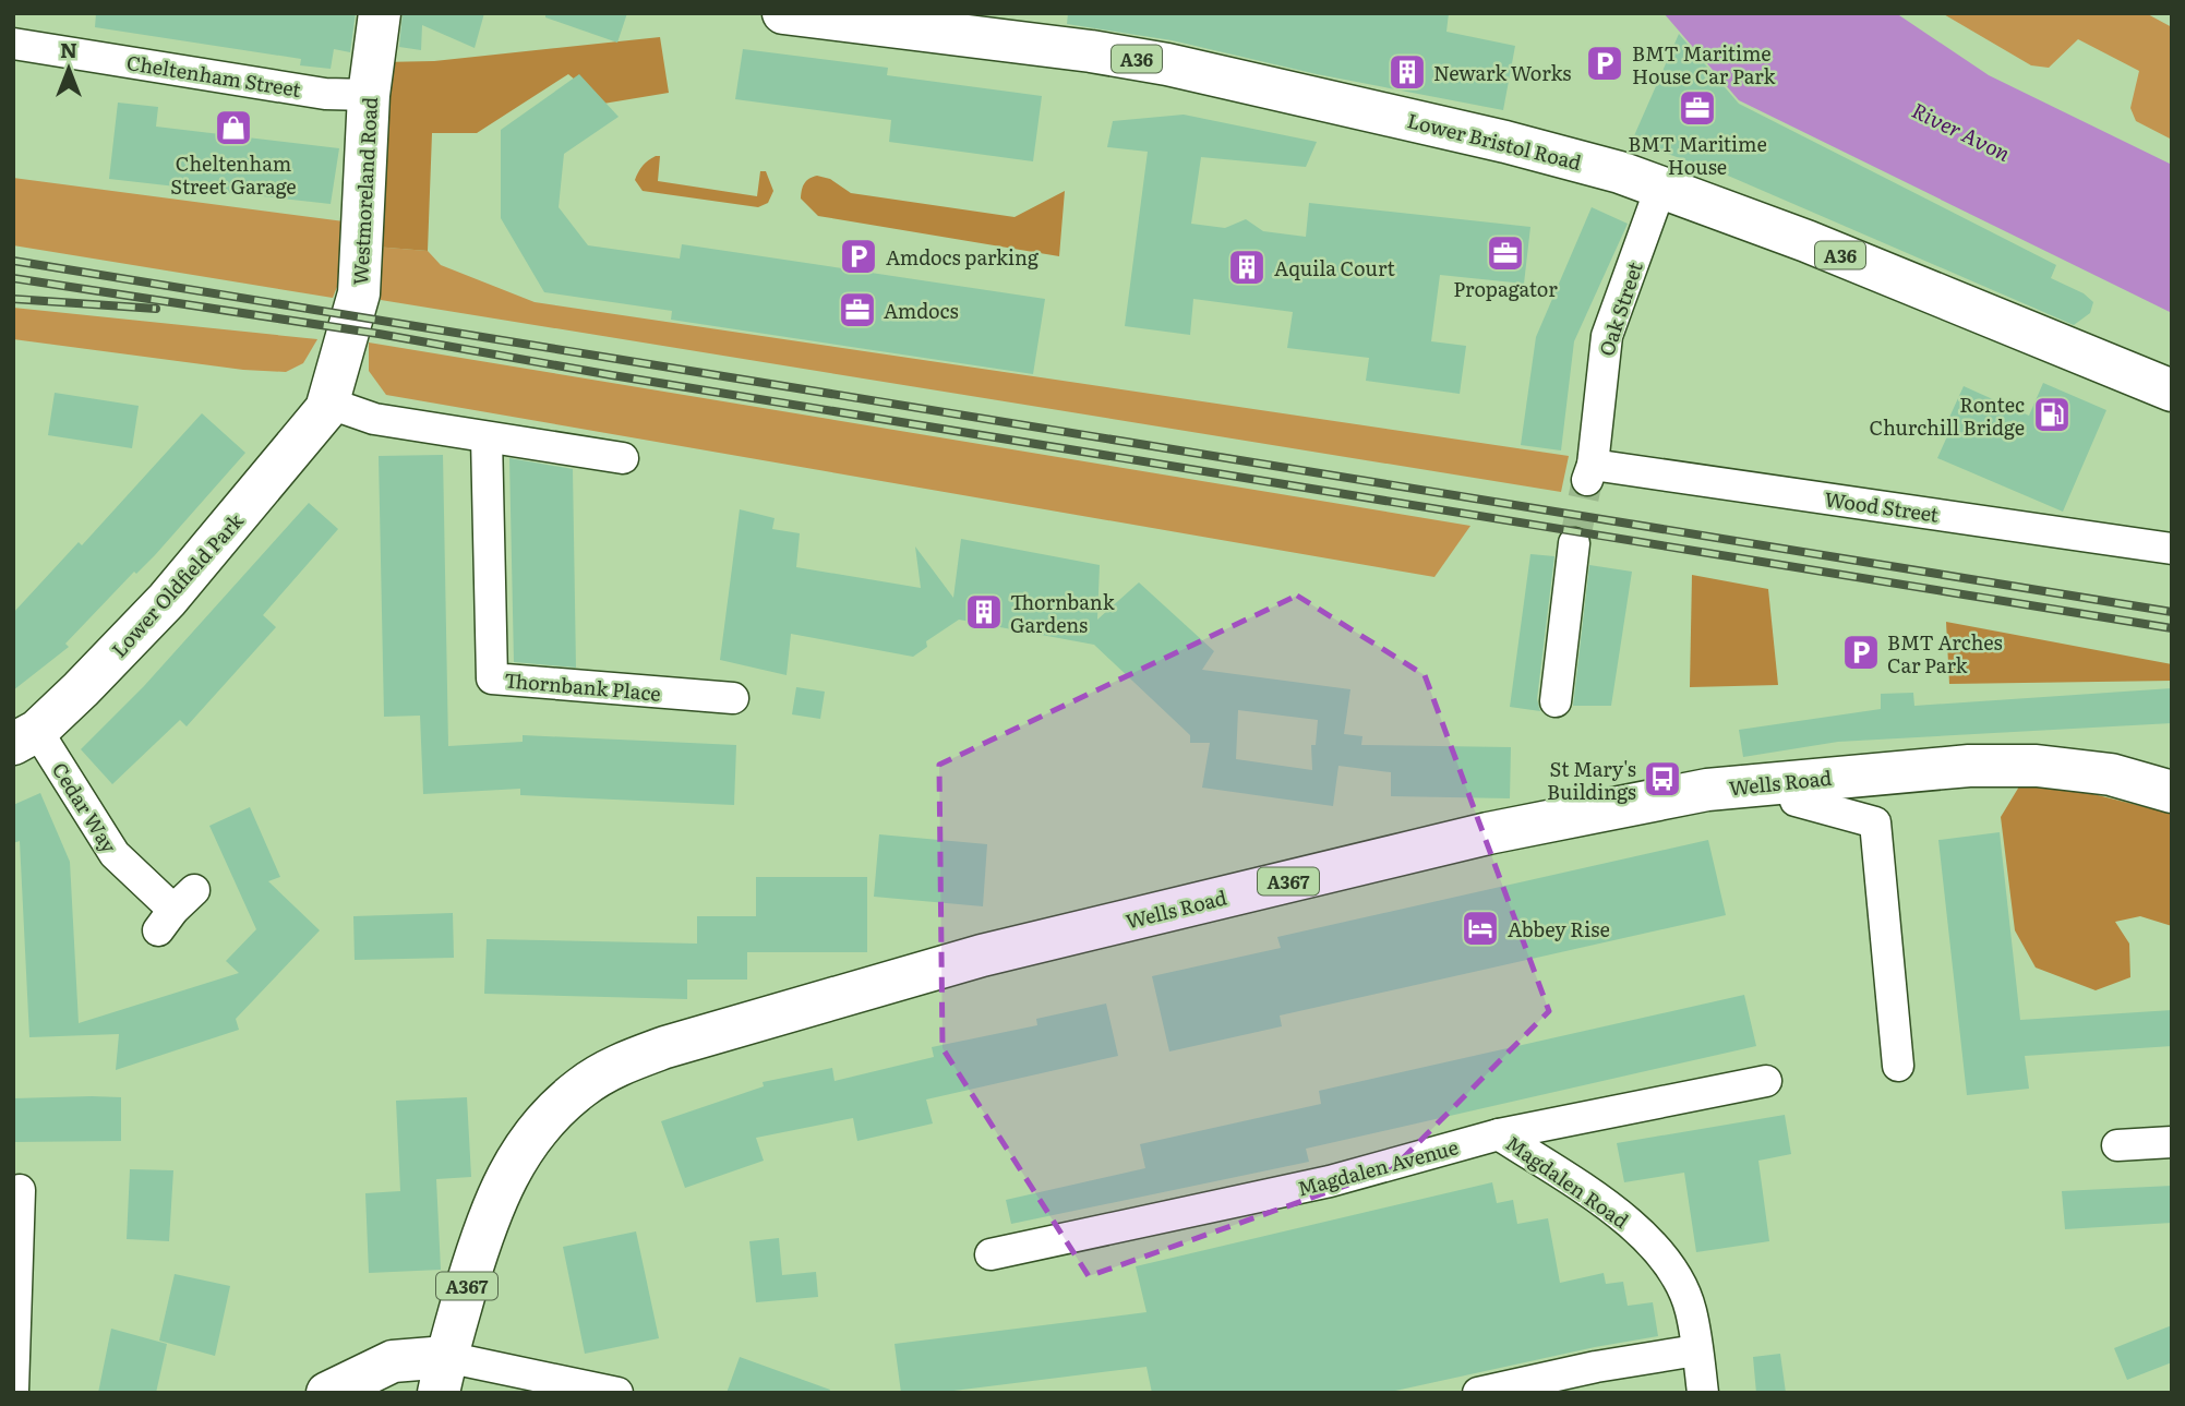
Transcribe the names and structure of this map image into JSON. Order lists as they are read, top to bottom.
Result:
{
  "streets": {
    "main road": [
      "A36",
      "Lower Bristol Road",
      "Westmoreland Road",
      "Lower Oldfield Park",
      "Wells Road",
      "A367"
    ],
    "street": [
      "Cheltenham Street",
      "Oak Street",
      "Wood Street",
      "Thornbank Place",
      "Cedar Way",
      "Magdalen Avenue",
      "Magdalen Road"
    ]
  },
  "crossings": [
    ["Cheltenham Street", "Westmoreland Road"],
    ["Lower Bristol Road", "Oak Street"],
    ["Westmoreland Road", "Lower Oldfield Park"],
    ["Oak Street", "Wood Street"],
    ["Lower Oldfield Park", "Cedar Way"],
    ["Magdalen Avenue", "Magdalen Road"]
  ],
  "water": ["River Avon"],
  "places": {
    "parking": ["BMT Maritime House Car Park", "Amdocs parking", "BMT Arches Car Park"],
    "building": ["Newark Works", "Aquila Court", "Thornbank Gardens"],
    "office": ["BMT Maritime House", "Propagator", "Amdocs"],
    "shop": ["Cheltenham Street Garage"],
    "fuel station": ["Rontec Churchill Bridge"],
    "bus stop": ["St Mary's Buildings"],
    "hotel": ["Abbey Rise"]
  },
  "north": "top"
}
